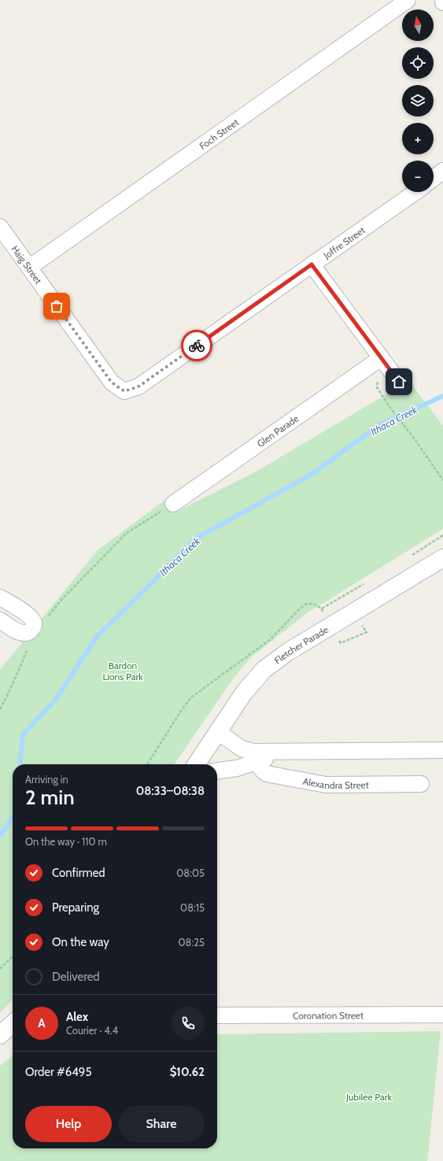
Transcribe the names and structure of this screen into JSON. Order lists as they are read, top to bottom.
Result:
{
  "streets": {
    "street": [
      "Foch Street",
      "Joffre Street",
      "Haig Street",
      "Glen Parade",
      "Fletcher Parade",
      "Alexandra Street",
      "Coronation Street"
    ]
  },
  "crossings": [
    ["Foch Street", "Haig Street"],
    ["Joffre Street", "Haig Street"]
  ],
  "water": ["Ithaca Creek"],
  "parks": ["Bardon Lions Park", "Jubilee Park"],
  "north": "top",
  "page": {
    "map_buttons": ["+", "−"],
    "heading": ["2 min", "Arriving in", "08:33–08:38"],
    "panel": [
      "Alex",
      "Courier · 4.4",
      "Order #6495",
      "$10.62"
    ],
    "bar": "On the way · 110 m",
    "list": [
      ["Confirmed", "08:05"],
      ["Preparing", "08:15"],
      ["On the way", "08:25"],
      "Delivered"
    ],
    "round": "A",
    "buttons": ["Help", "Share"]
  }
}
